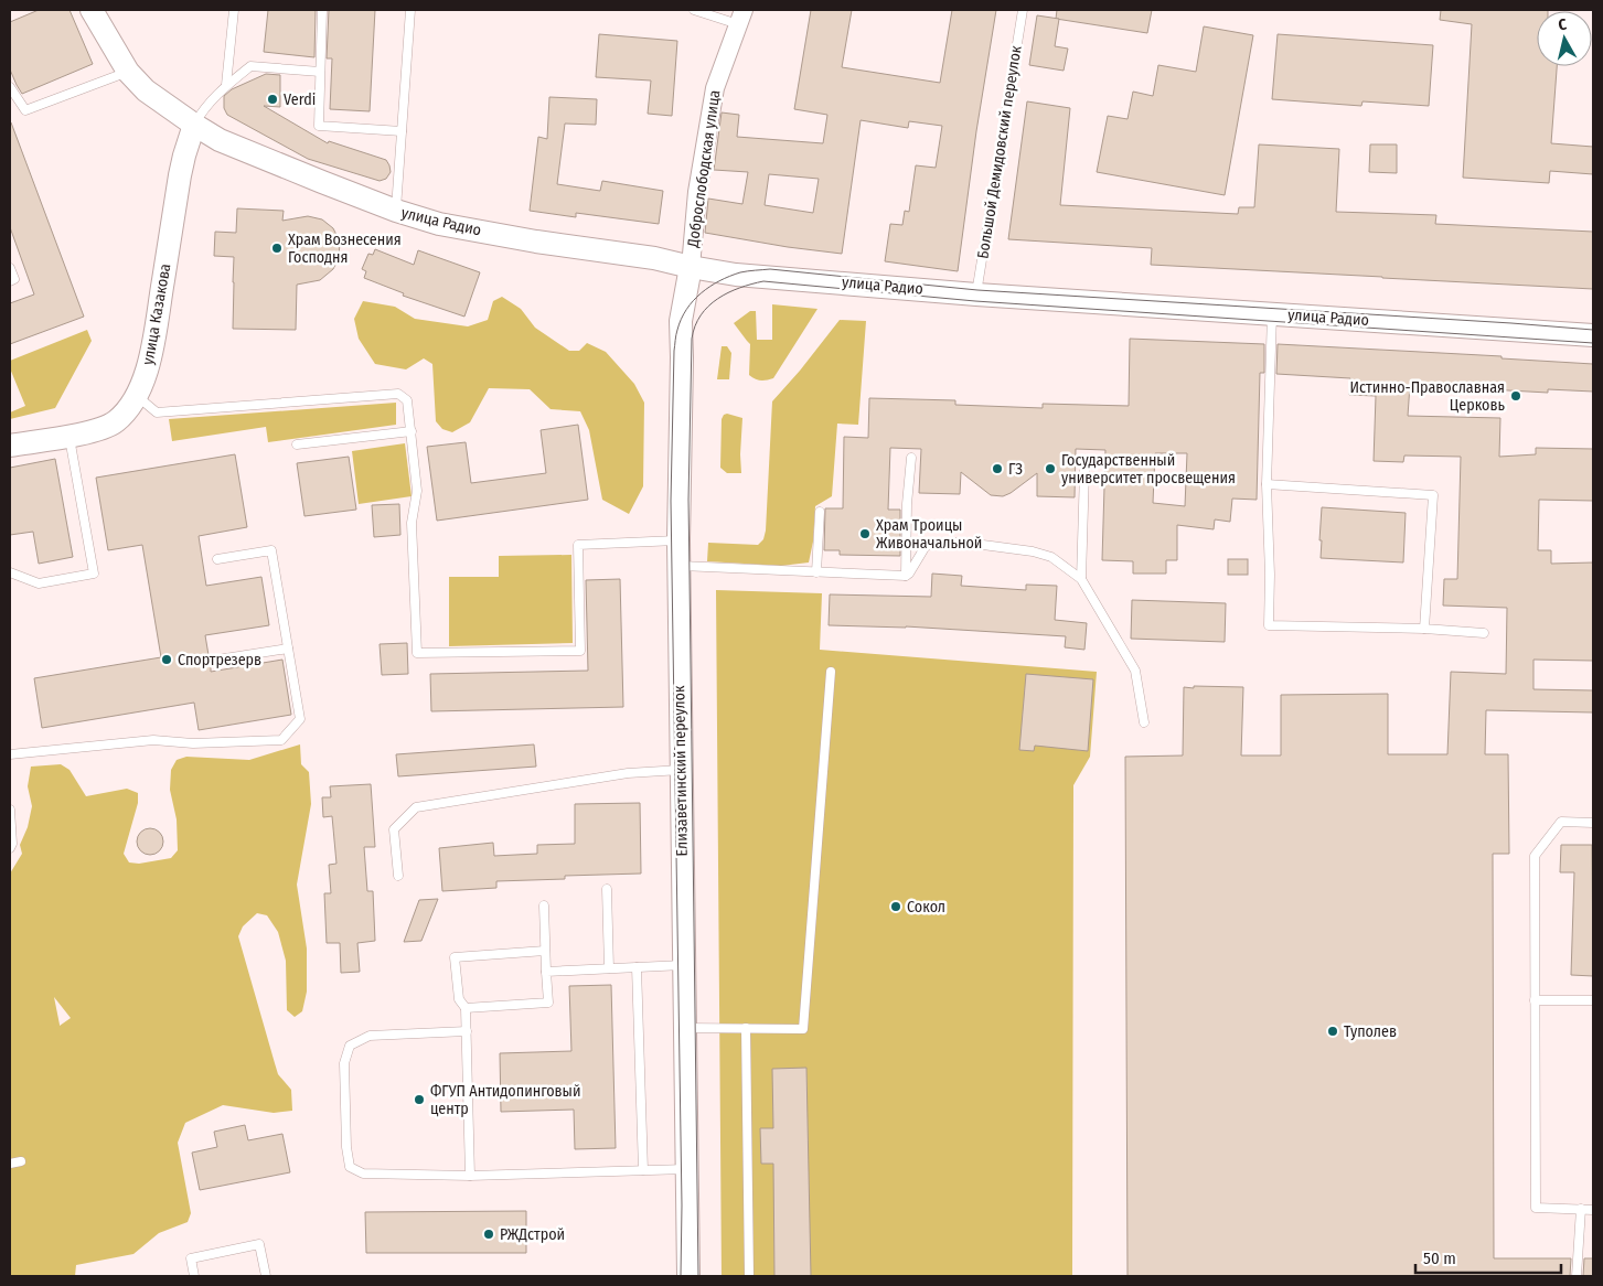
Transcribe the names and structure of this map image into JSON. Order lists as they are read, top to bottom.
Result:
{
  "streets": {
    "street": [
      "Доброслободская улица",
      "улица Радио",
      "улица Казакова",
      "Елизаветинский переулок"
    ],
    "lane": ["Большой Демидовский переулок"]
  },
  "crossings": [
    ["Большой Демидовский переулок", "улица Радио"],
    ["Доброслободская улица", "улица Радио"],
    ["Доброслободская улица", "Елизаветинский переулок"],
    ["улица Радио", "улица Казакова"],
    ["улица Радио", "Елизаветинский переулок"]
  ],
  "places": [
    "Verdi",
    "Храм Вознесения Господня",
    "Истинно-Православная Церковь",
    "ГЗ",
    "Государственный университет просвещения",
    "Храм Троицы Живоначальной",
    "Спортрезерв",
    "Сокол",
    "Туполев",
    "ФГУП Антидопинговый центр",
    "РЖДстрой"
  ],
  "scale_bar": "50 m",
  "north": "top"
}
